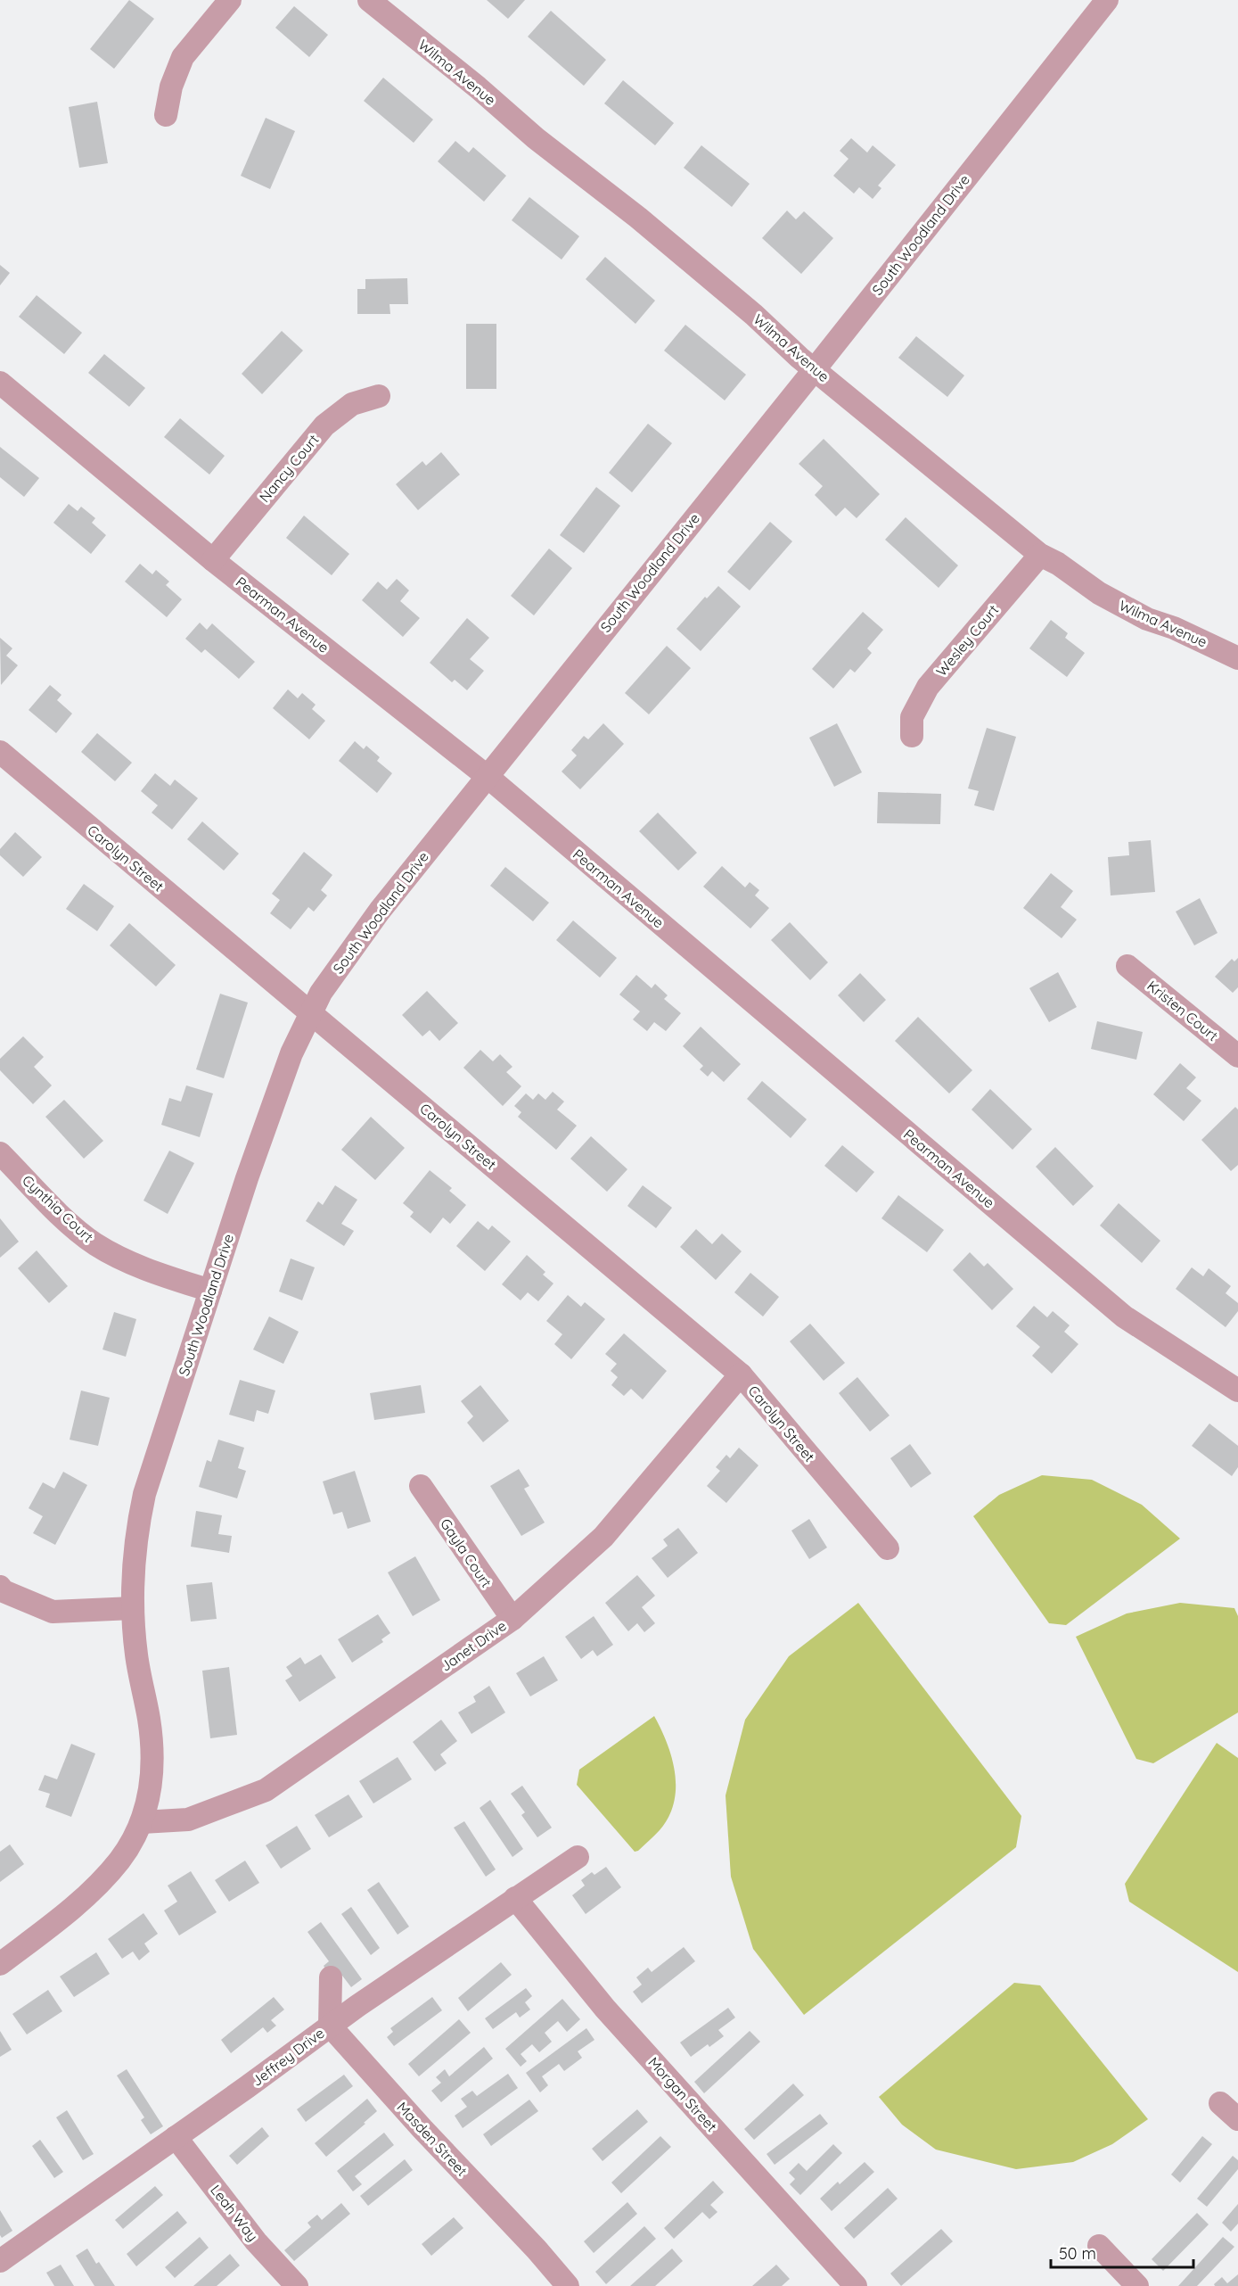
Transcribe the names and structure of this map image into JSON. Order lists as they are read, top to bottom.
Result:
{
  "streets": {
    "street": [
      "Wilma Avenue",
      "South Woodland Drive",
      "Nancy Court",
      "Pearman Avenue",
      "Wesley Court",
      "Carolyn Street",
      "Kristen Court",
      "Cynthia Court",
      "Gayla Court",
      "Janet Drive",
      "Jeffrey Drive",
      "Morgan Street",
      "Masden Street",
      "Leah Way"
    ]
  },
  "crossings": [
    ["Wilma Avenue", "South Woodland Drive"],
    ["Wilma Avenue", "Wesley Court"],
    ["South Woodland Drive", "Pearman Avenue"],
    ["South Woodland Drive", "Carolyn Street"],
    ["South Woodland Drive", "Cynthia Court"],
    ["South Woodland Drive", "Janet Drive"],
    ["Nancy Court", "Pearman Avenue"],
    ["Carolyn Street", "Janet Drive"],
    ["Gayla Court", "Janet Drive"],
    ["Jeffrey Drive", "Morgan Street"],
    ["Jeffrey Drive", "Masden Street"],
    ["Jeffrey Drive", "Leah Way"]
  ],
  "scale_bar": "50 m"
}
